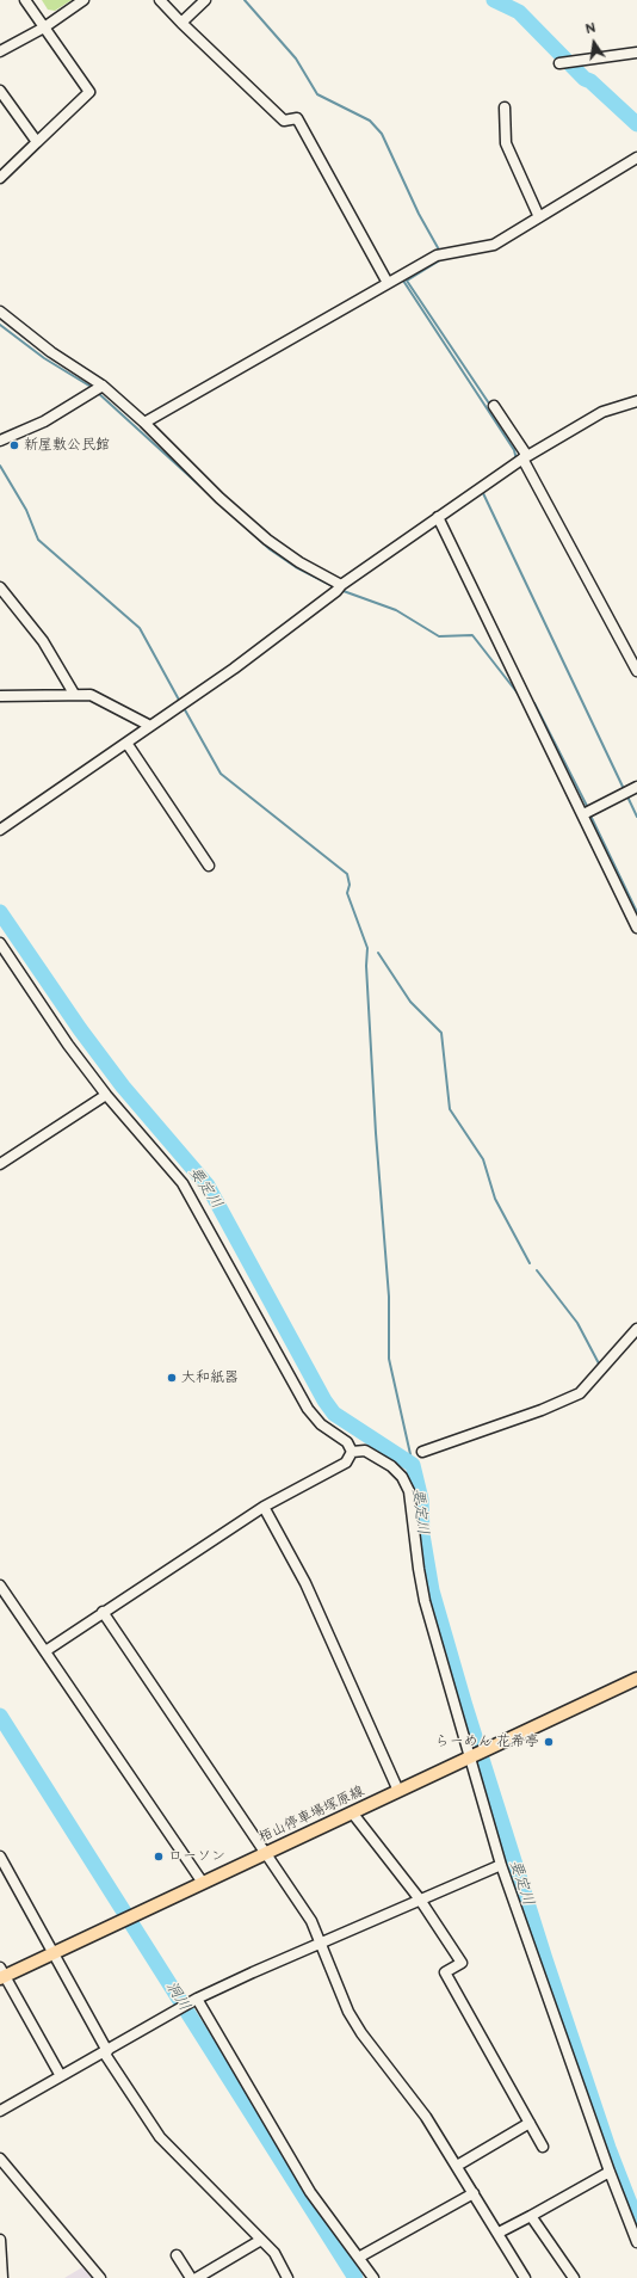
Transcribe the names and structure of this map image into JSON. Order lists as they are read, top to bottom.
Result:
{
  "streets": {
    "main road": ["栢山停車場塚原線"]
  },
  "water": ["要定川", "洞川"],
  "places": [
    "新屋敷公民館",
    "大和紙器",
    "らーめん 花希亭",
    "ローソン"
  ],
  "north": "top"
}
